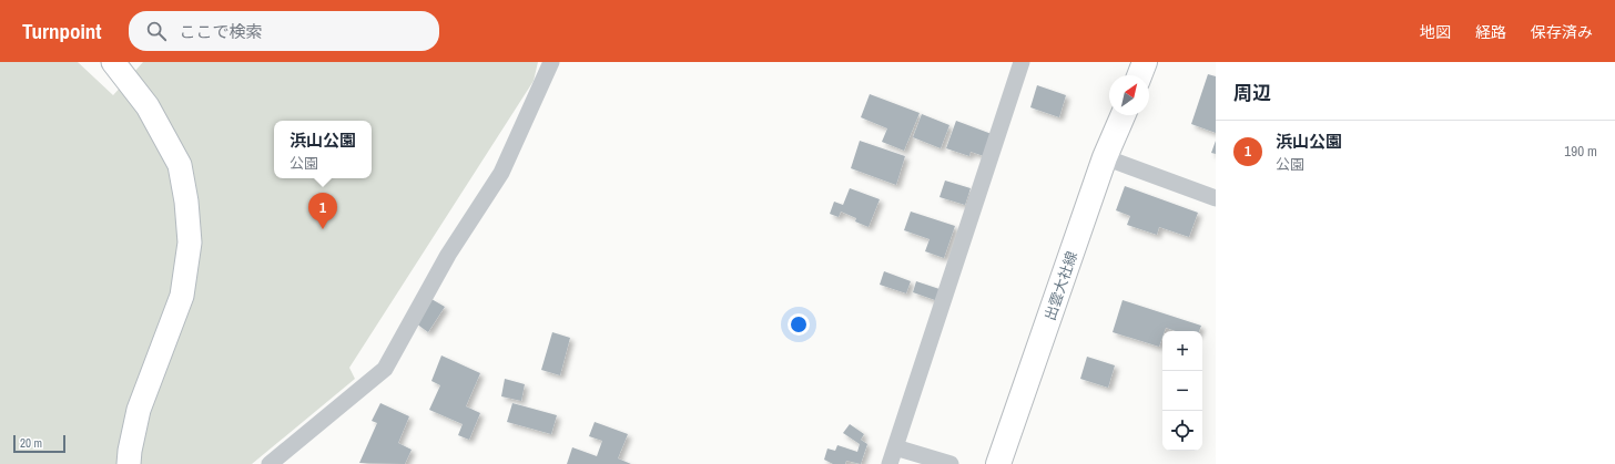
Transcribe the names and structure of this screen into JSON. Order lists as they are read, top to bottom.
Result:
{
  "streets": {
    "main road": ["出雲大社線"]
  },
  "scale_bar": "20 m",
  "north": "top right",
  "page": {
    "header": "Turnpoint",
    "search": "ここで検索",
    "nav": ["地図", "経路", "保存済み"],
    "heading": "周辺",
    "list": [
      {
        "mark": "1",
        "name": "浜山公園",
        "note": "公園",
        "value": "190 m"
      }
    ],
    "popup": ["浜山公園", "公園"],
    "pins": "1",
    "map_buttons": ["+", "−"],
    "scale": "20 m"
  }
}
